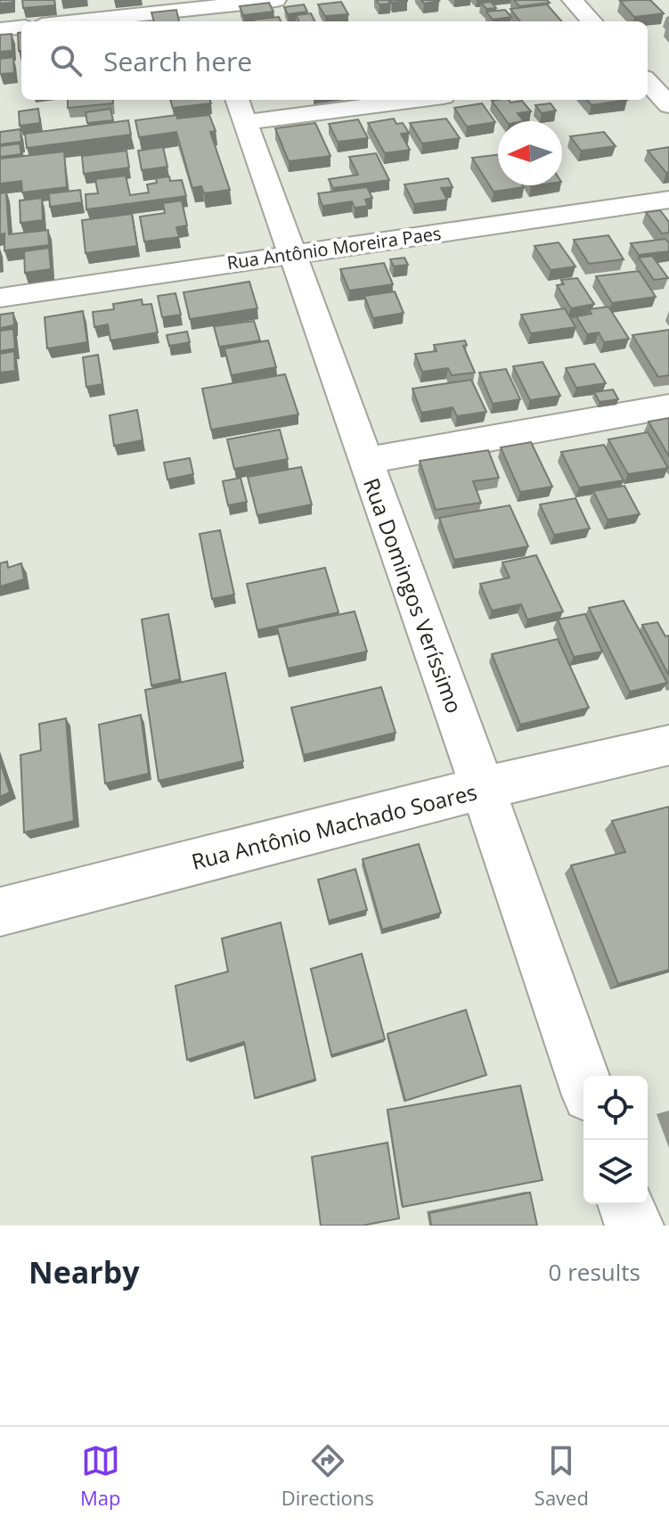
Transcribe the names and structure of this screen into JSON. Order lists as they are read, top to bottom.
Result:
{
  "streets": {
    "street": ["Rua Antônio Moreira Paes", "Rua Domingos Veríssimo", "Rua Antônio Machado Soares"]
  },
  "crossings": [
    ["Rua Antônio Moreira Paes", "Rua Domingos Veríssimo"],
    ["Rua Domingos Veríssimo", "Rua Antônio Machado Soares"]
  ],
  "north": "left",
  "page": {
    "search": "Search here",
    "heading": ["Nearby", "0 results"],
    "nav": ["Map", "Directions", "Saved"]
  }
}
